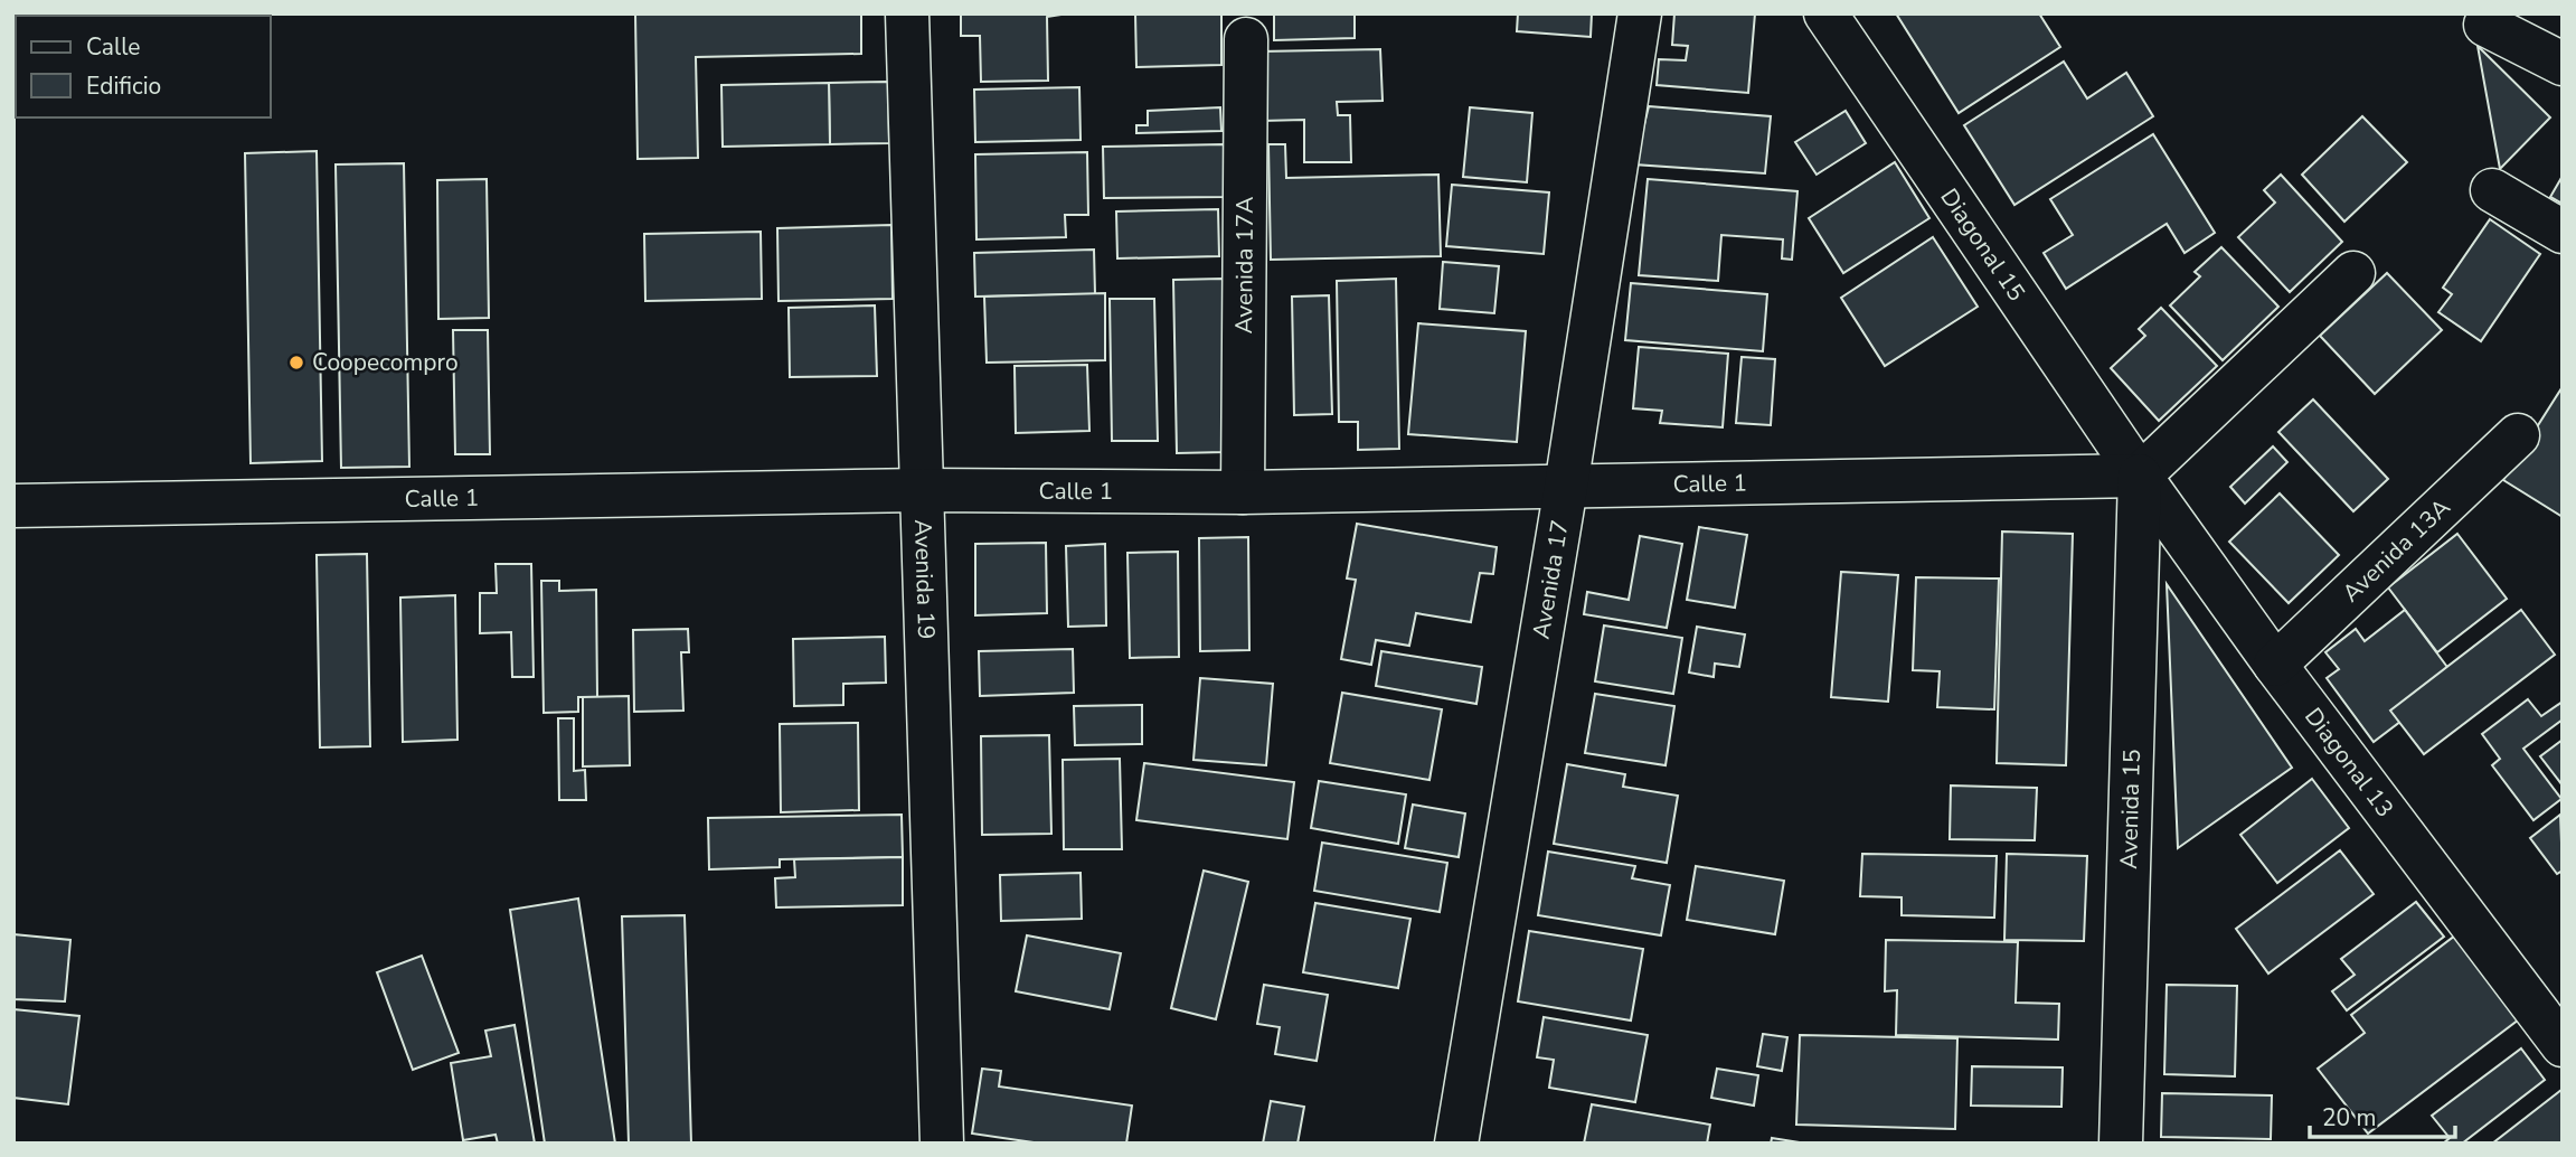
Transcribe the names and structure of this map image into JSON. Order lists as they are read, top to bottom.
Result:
{
  "streets": {
    "street": [
      "Diagonal 15",
      "Avenida 17A",
      "Calle 1",
      "Avenida 13A",
      "Avenida 19",
      "Avenida 17",
      "Diagonal 13",
      "Avenida 15"
    ]
  },
  "crossings": [
    ["Diagonal 15", "Calle 1"],
    ["Diagonal 15", "Diagonal 13"],
    ["Diagonal 15", "Avenida 15"],
    ["Avenida 17A", "Calle 1"],
    ["Calle 1", "Avenida 19"],
    ["Calle 1", "Avenida 17"],
    ["Calle 1", "Diagonal 13"],
    ["Calle 1", "Avenida 15"],
    ["Avenida 13A", "Diagonal 13"],
    ["Diagonal 13", "Avenida 15"]
  ],
  "places": ["Coopecompro"],
  "legend": ["Calle", "Edificio"],
  "scale_bar": "20 m"
}
